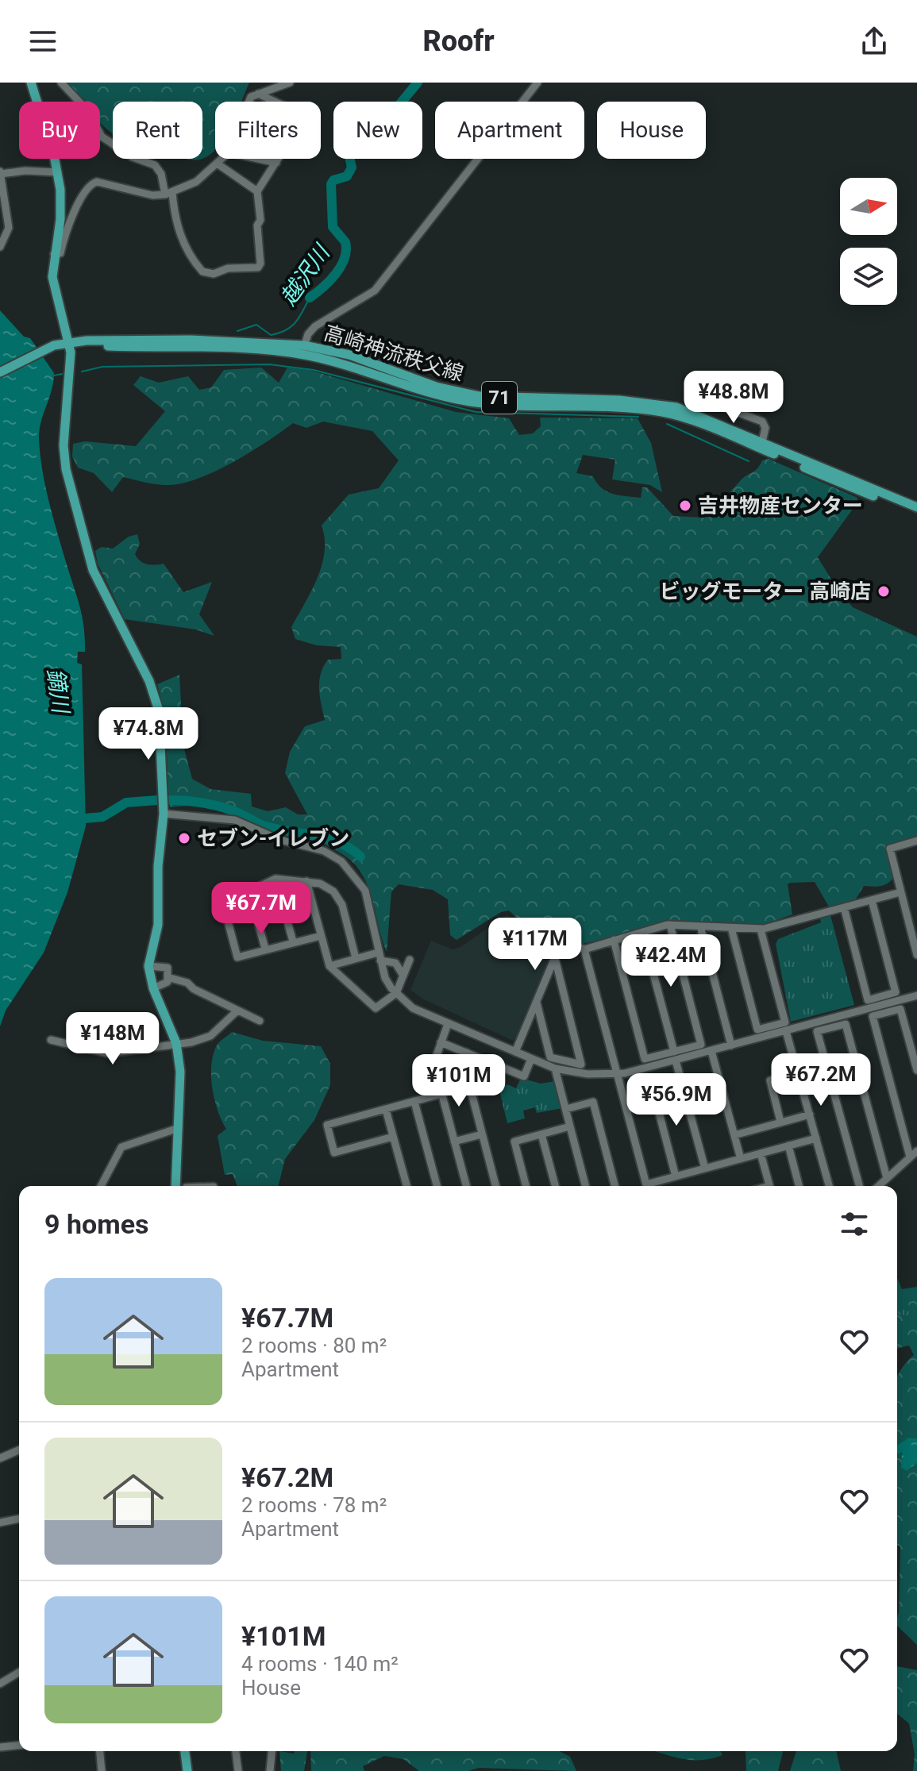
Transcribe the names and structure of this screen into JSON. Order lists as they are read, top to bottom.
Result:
{
  "streets": {
    "main road": ["高崎神流秩父線", "71"]
  },
  "water": ["越沢川", "鏑川"],
  "places": ["吉井物産センター", "ビッグモーター 高崎店", "セブン-イレブン"],
  "north": "right",
  "page": {
    "header": "Roofr",
    "chip": [
      "Buy",
      "Rent",
      "Filters",
      "New",
      "Apartment",
      "House"
    ],
    "price": [
      "¥48.8M",
      "¥74.8M",
      "¥67.7M",
      "¥117M",
      "¥42.4M",
      "¥148M",
      "¥67.2M",
      "¥101M",
      "¥56.9M"
    ],
    "heading": "9 homes",
    "list": [
      {
        "name": "¥67.7M",
        "note": "2 rooms · 80 m² · Apartment"
      },
      {
        "name": "¥67.2M",
        "note": "2 rooms · 78 m² · Apartment"
      },
      {
        "name": "¥101M",
        "note": "4 rooms · 140 m² · House"
      }
    ]
  }
}
